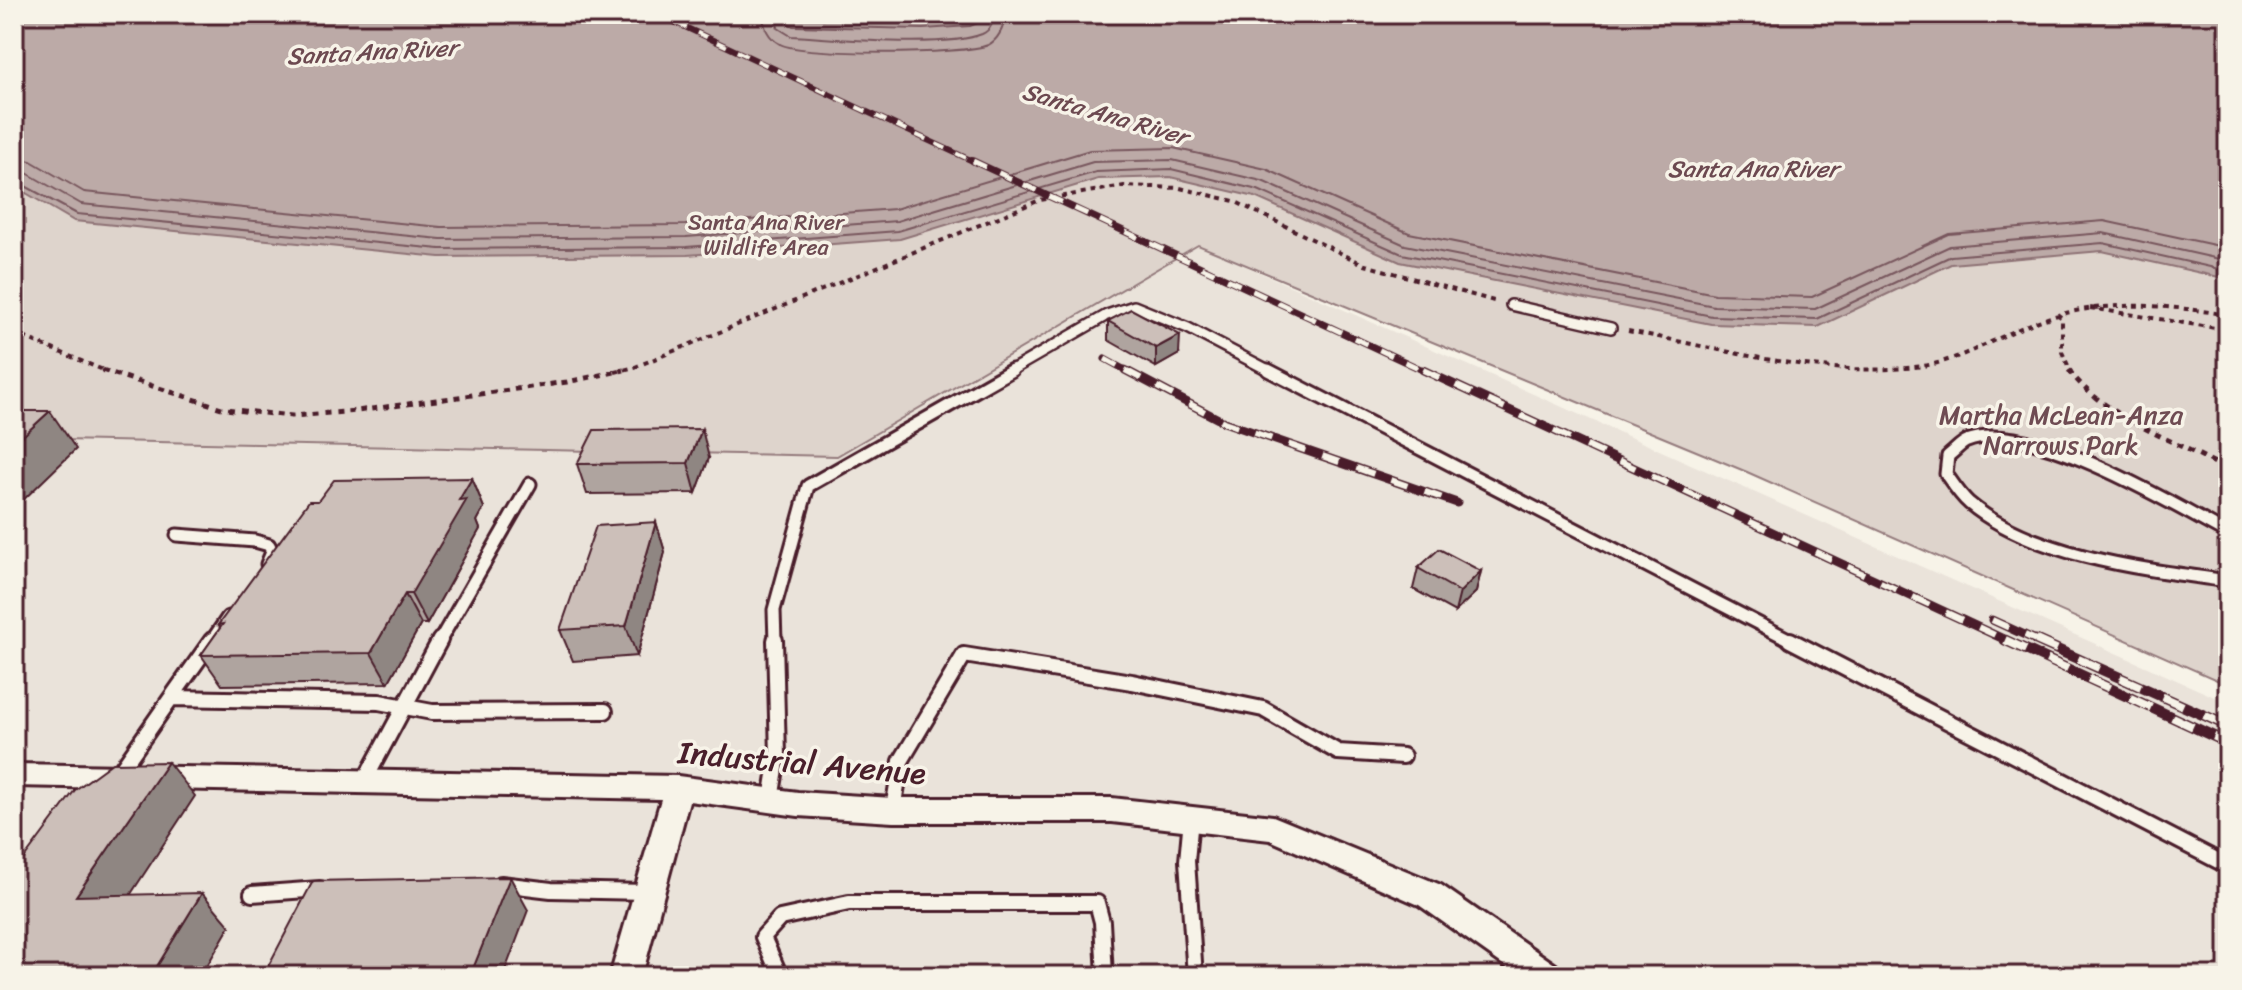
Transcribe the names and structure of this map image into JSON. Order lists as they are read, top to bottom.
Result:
{
  "streets": {
    "street": ["Industrial Avenue"]
  },
  "water": ["Santa Ana River"],
  "parks": ["Santa Ana River Wildlife Area", "Martha McLean-Anza Narrows Park"]
}
